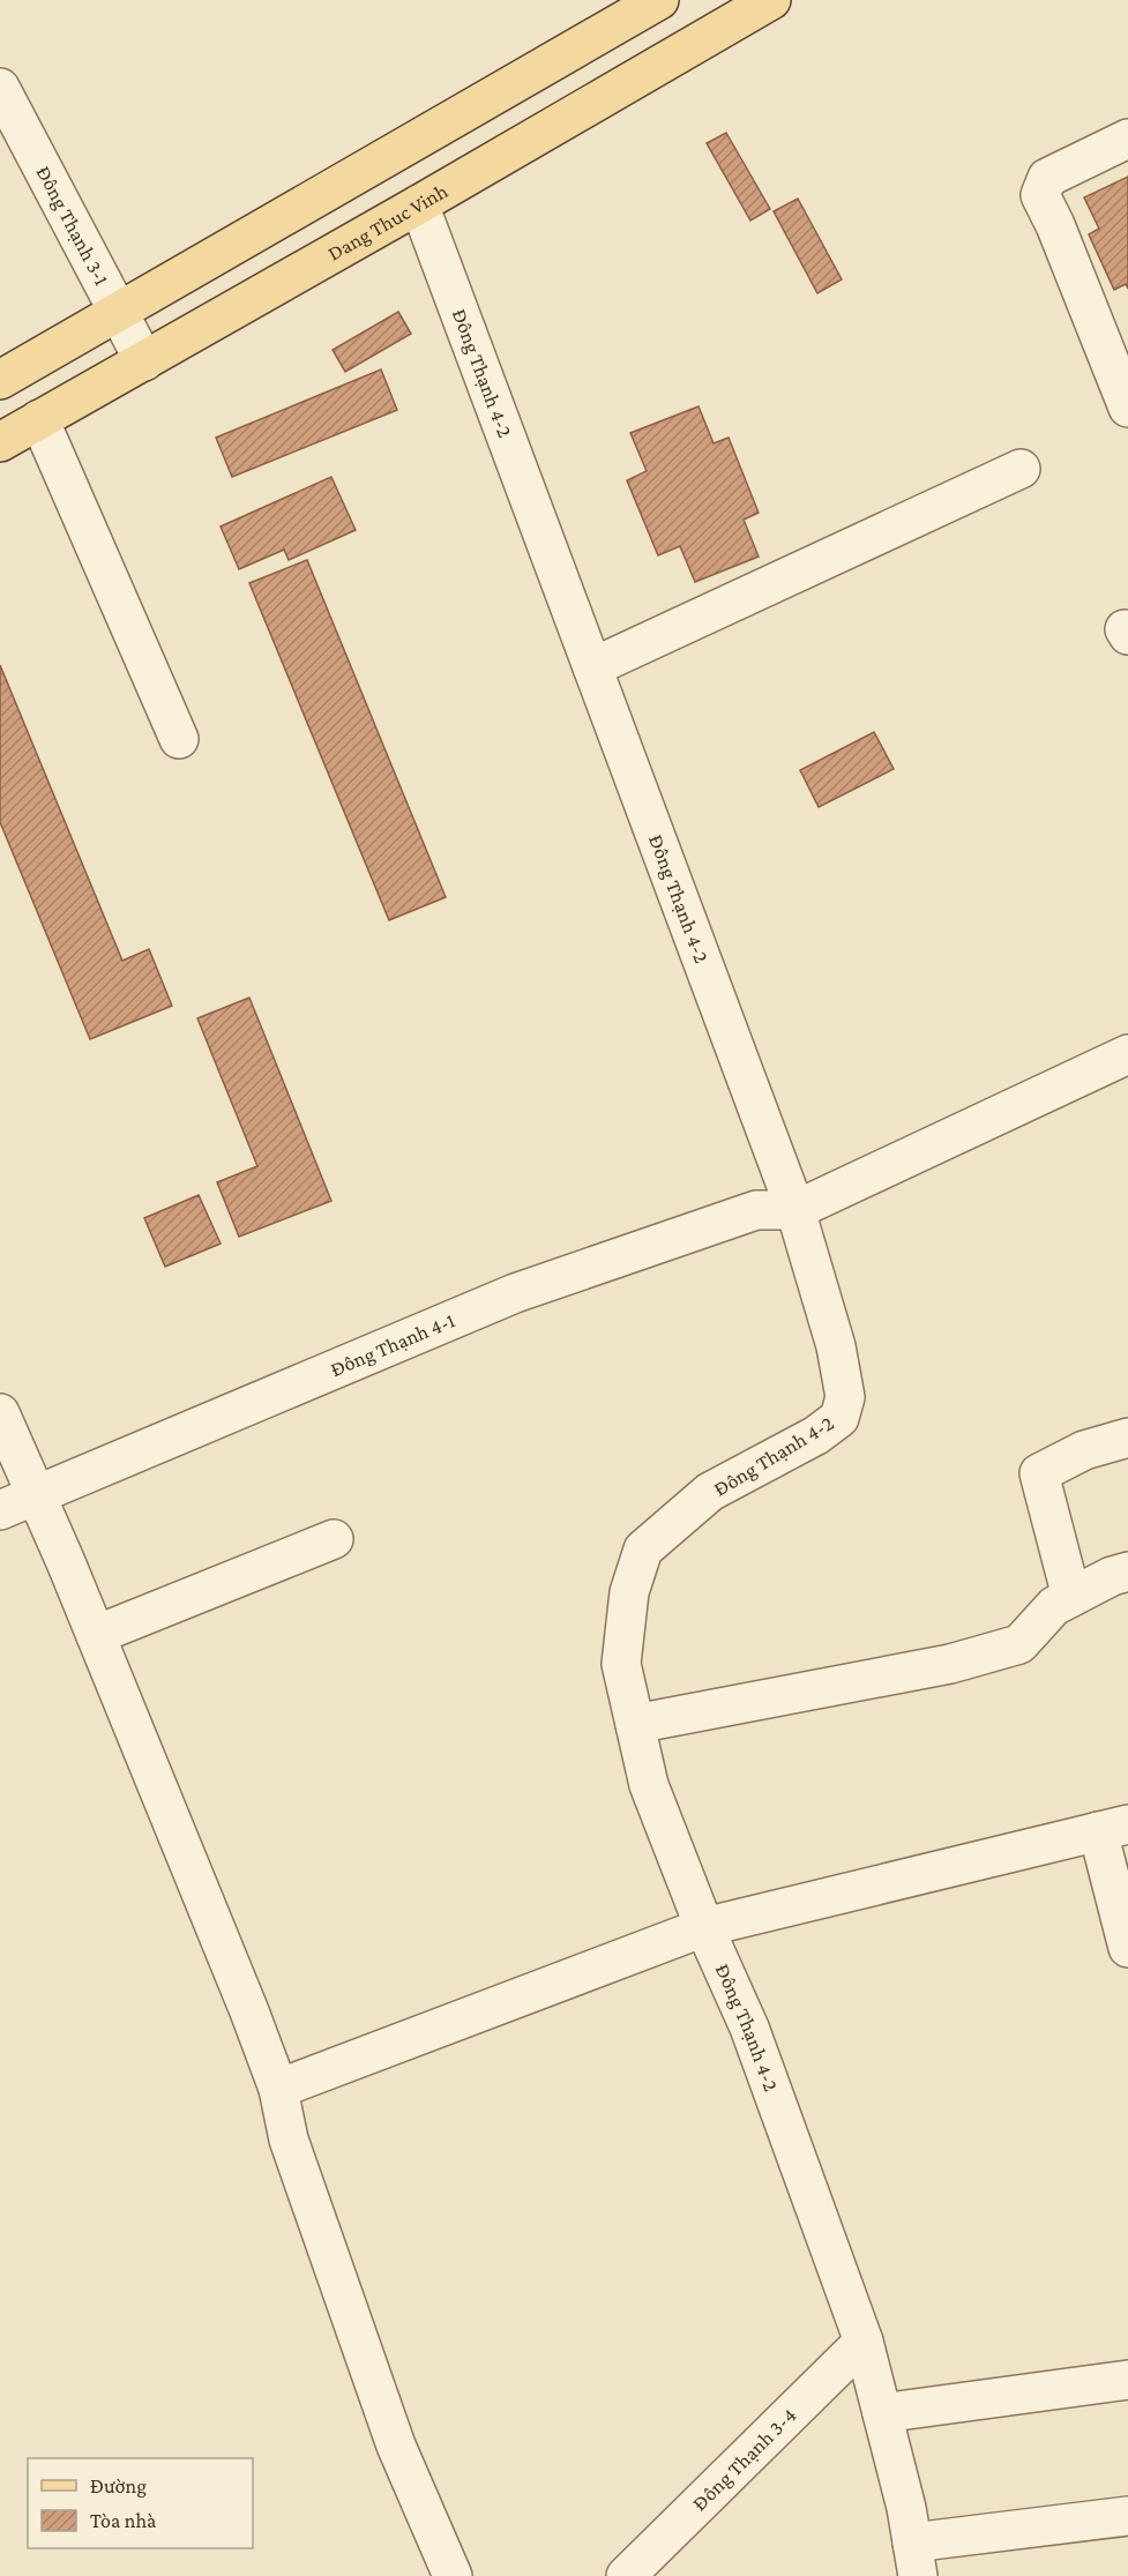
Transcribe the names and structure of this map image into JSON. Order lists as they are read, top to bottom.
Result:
{
  "streets": {
    "main road": ["Dang Thuc Vinh"],
    "street": [
      "Đông Thạnh 3-1",
      "Đông Thạnh 4-2",
      "Đông Thạnh 4-1",
      "Đông Thạnh 3-4"
    ]
  },
  "crossings": [
    ["Dang Thuc Vinh", "Đông Thạnh 3-1"],
    ["Dang Thuc Vinh", "Đông Thạnh 4-2"],
    ["Đông Thạnh 4-2", "Đông Thạnh 4-1"],
    ["Đông Thạnh 4-2", "Đông Thạnh 3-4"]
  ],
  "legend": ["Đường", "Tòa nhà"]
}
